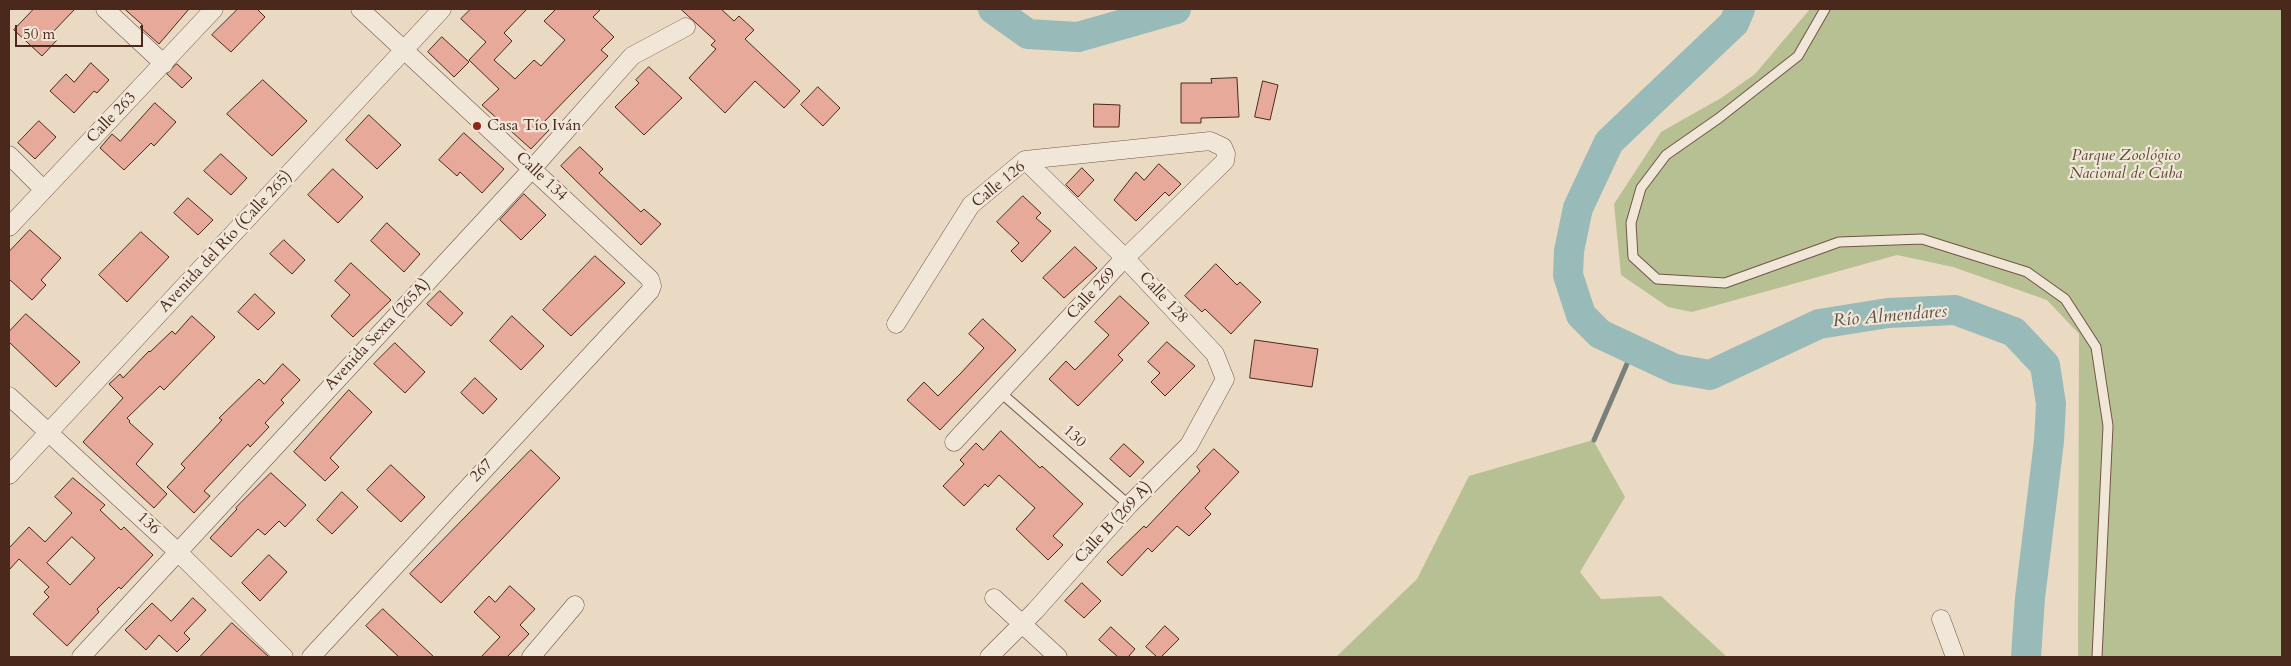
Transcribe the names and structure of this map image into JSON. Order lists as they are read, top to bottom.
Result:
{
  "streets": {
    "street": [
      "Calle 263",
      "Calle 134",
      "Calle 126",
      "Avenida del Río (Calle 265)",
      "Calle 269",
      "Calle 128",
      "Avenida Sexta (265A)",
      "267",
      "Calle B (269 A)",
      "136"
    ],
    "lane": ["130"]
  },
  "crossings": [
    ["Calle 134", "Avenida del Río (Calle 265)"],
    ["Calle 134", "Avenida Sexta (265A)"],
    ["Calle 134", "267"],
    ["Calle 126", "Calle 269"],
    ["Calle 126", "Calle 128"],
    ["Avenida del Río (Calle 265)", "136"],
    ["Calle 269", "Calle 128"],
    ["Calle 269", "130"],
    ["Calle 128", "Calle B (269 A)"],
    ["Avenida Sexta (265A)", "136"],
    ["130", "Calle B (269 A)"]
  ],
  "water": ["Río Almendares"],
  "parks": ["Parque Zoológico Nacional de Cuba"],
  "places": ["Casa Tío Iván"],
  "scale_bar": "50 m"
}
